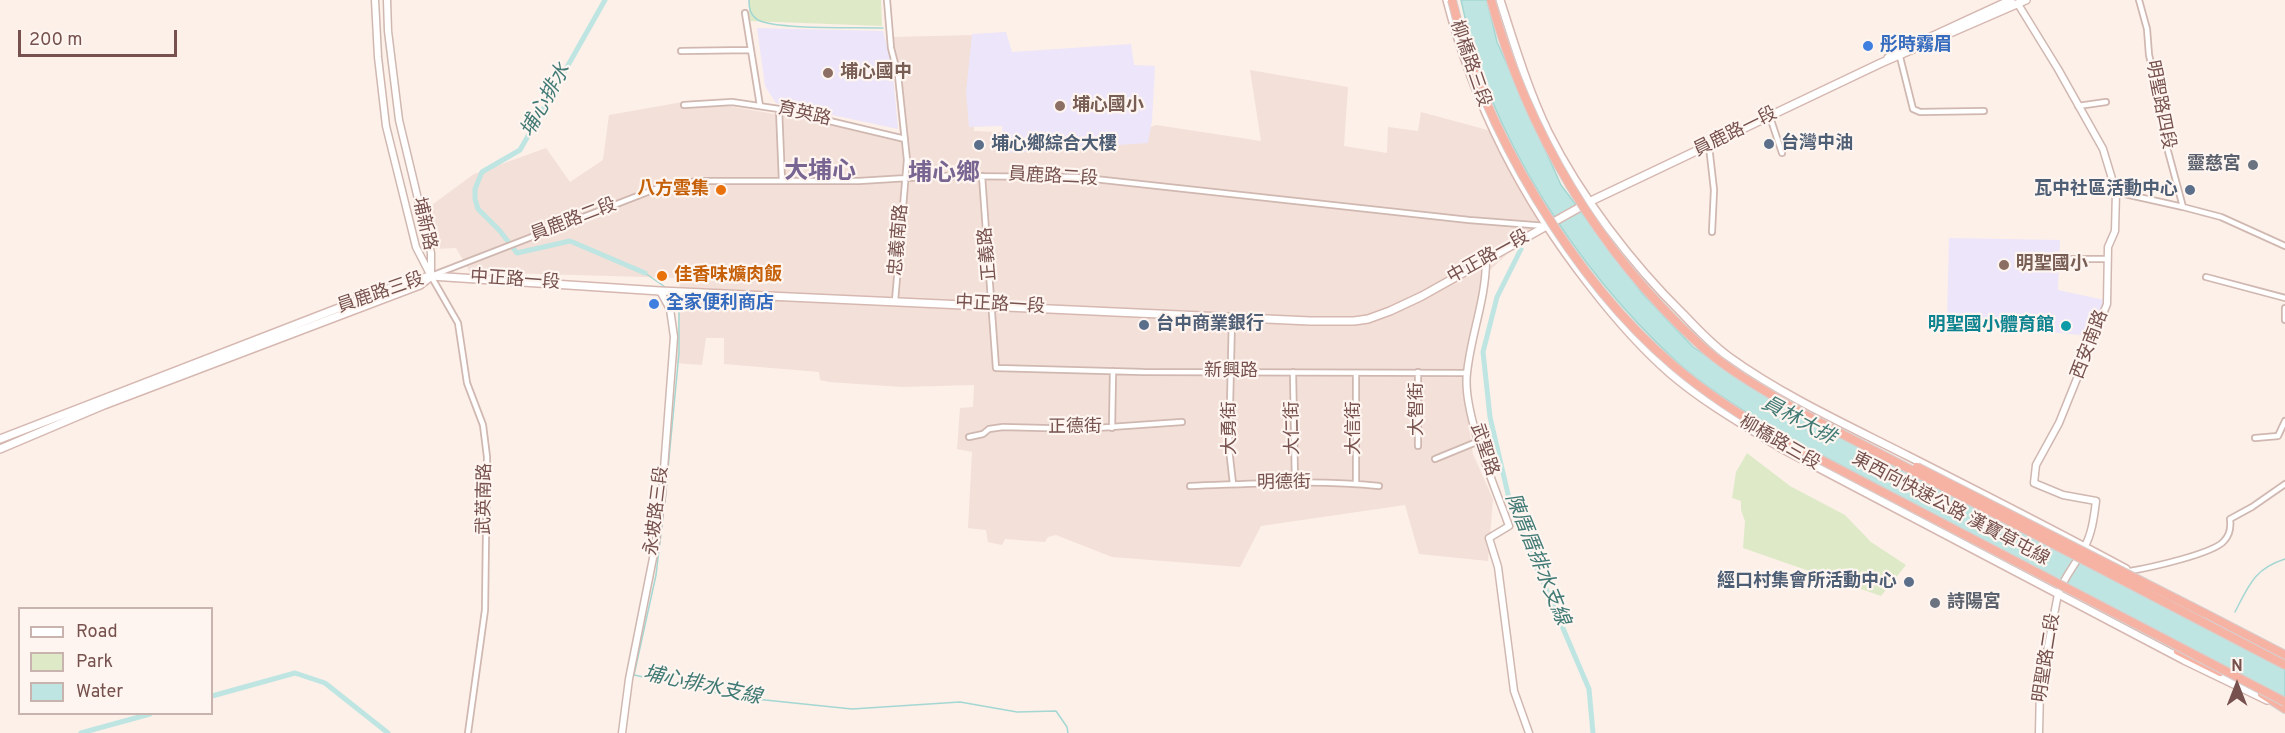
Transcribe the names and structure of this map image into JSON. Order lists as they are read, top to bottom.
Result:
{
  "streets": {
    "highway": ["東西向快速公路 漢寶草屯線"],
    "main road": [
      "柳橋路三段",
      "員鹿路一段",
      "中正路一段",
      "員鹿路三段"
    ],
    "street": [
      "明聖路四段",
      "育英路",
      "員鹿路二段",
      "埔新路",
      "忠義南路",
      "正義路",
      "西安南路",
      "新興路",
      "大智街",
      "正德街",
      "大勇街",
      "大仁街",
      "大信街",
      "武聖路",
      "明德街",
      "武英南路",
      "永坡路三段",
      "明聖路二段"
    ]
  },
  "crossings": [
    ["柳橋路三段", "員鹿路二段"],
    ["柳橋路三段", "中正路一段"],
    ["柳橋路三段", "明聖路二段"],
    ["育英路", "忠義南路"],
    ["員鹿路一段", "中正路一段"],
    ["員鹿路一段", "西安南路"],
    ["員鹿路二段", "埔新路"],
    ["員鹿路二段", "忠義南路"],
    ["員鹿路二段", "正義路"],
    ["員鹿路二段", "中正路一段"],
    ["員鹿路二段", "員鹿路三段"],
    ["員鹿路二段", "武英南路"],
    ["埔新路", "中正路一段"],
    ["埔新路", "員鹿路三段"],
    ["埔新路", "武英南路"],
    ["忠義南路", "中正路一段"],
    ["正義路", "中正路一段"],
    ["正義路", "新興路"],
    ["中正路一段", "員鹿路三段"],
    ["中正路一段", "大勇街"],
    ["中正路一段", "武聖路"],
    ["中正路一段", "武英南路"],
    ["中正路一段", "永坡路三段"],
    ["員鹿路三段", "武英南路"],
    ["西安南路", "明聖路二段"],
    ["新興路", "大智街"],
    ["新興路", "大勇街"],
    ["新興路", "大仁街"],
    ["新興路", "大信街"],
    ["新興路", "武聖路"],
    ["大勇街", "明德街"],
    ["大仁街", "明德街"],
    ["大信街", "明德街"]
  ],
  "districts": ["大埔心", "埔心鄉"],
  "water": [
    "埔心排水",
    "員林大排",
    "陳厝厝排水支線",
    "埔心排水支線"
  ],
  "places": [
    "彤時霧眉",
    "埔心國中",
    "埔心國小",
    "台灣中油",
    "埔心鄉綜合大樓",
    "靈慈宮",
    "八方雲集",
    "瓦中社區活動中心",
    "明聖國小",
    "佳香味爌肉飯",
    "全家便利商店",
    "台中商業銀行",
    "明聖國小體育館",
    "經口村集會所活動中心",
    "詩陽宮"
  ],
  "legend": ["Road", "Park", "Water"],
  "scale_bar": "200 m",
  "north": "top"
}
